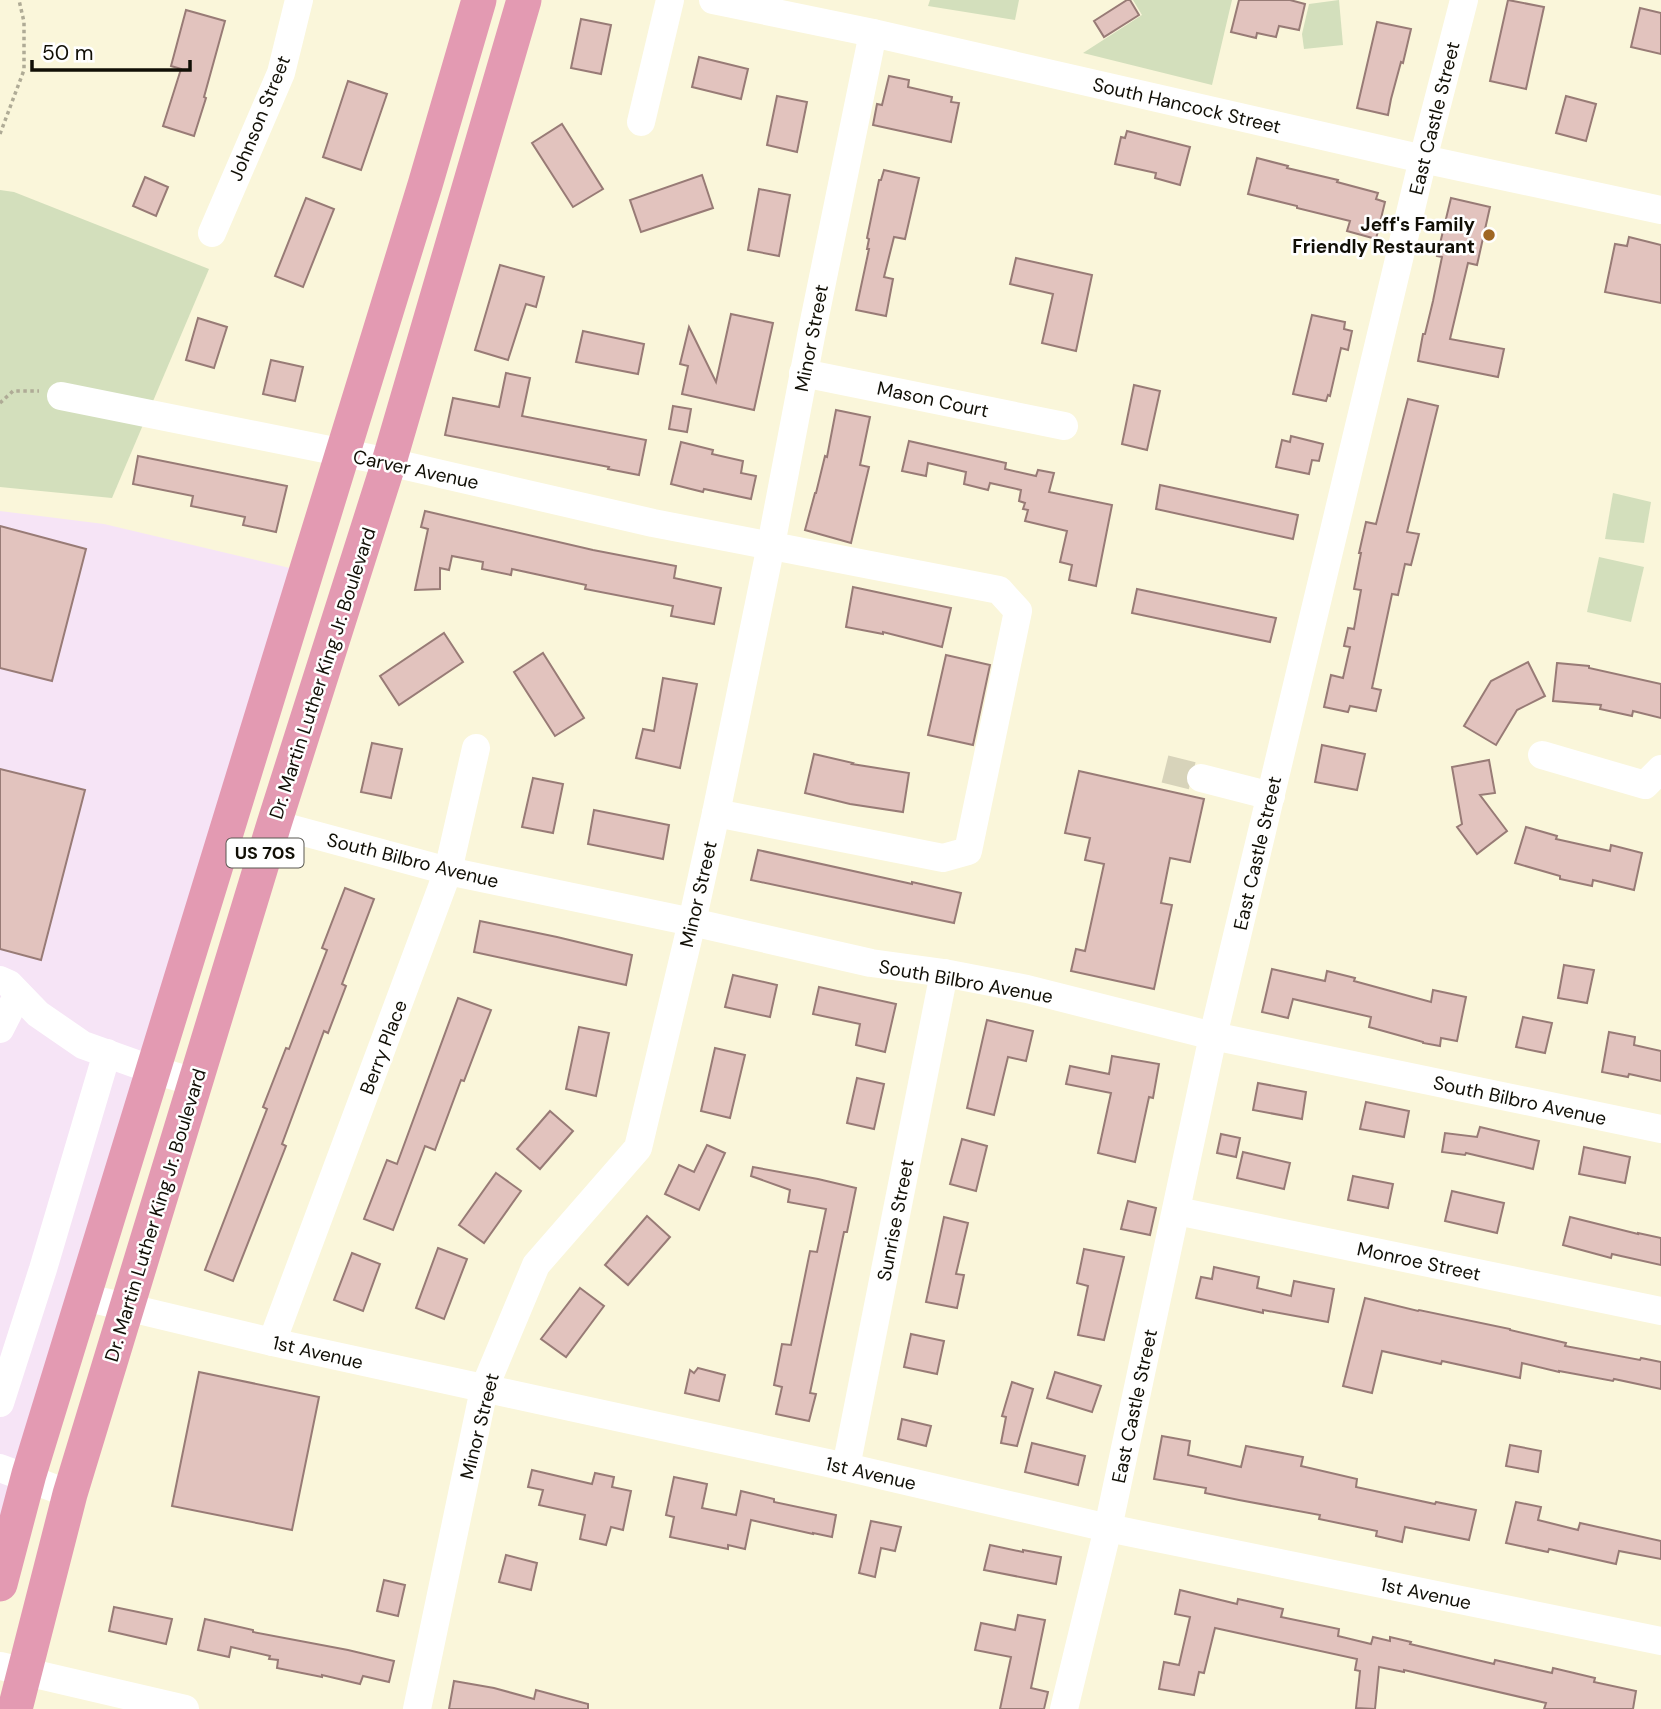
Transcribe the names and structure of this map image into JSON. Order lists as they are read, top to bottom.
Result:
{
  "streets": {
    "main road": ["Dr. Martin Luther King Jr. Boulevard", "US 70S"],
    "street": [
      "South Hancock Street",
      "Johnson Street",
      "East Castle Street",
      "Minor Street",
      "Mason Court",
      "Carver Avenue",
      "South Bilbro Avenue",
      "Berry Place",
      "Sunrise Street",
      "Monroe Street",
      "1st Avenue"
    ]
  },
  "crossings": [
    ["South Hancock Street", "East Castle Street"],
    ["South Hancock Street", "Minor Street"],
    ["East Castle Street", "South Bilbro Avenue"],
    ["East Castle Street", "Monroe Street"],
    ["East Castle Street", "1st Avenue"],
    ["Minor Street", "Mason Court"],
    ["Minor Street", "Carver Avenue"],
    ["Minor Street", "South Bilbro Avenue"],
    ["Minor Street", "1st Avenue"],
    ["Carver Avenue", "Dr. Martin Luther King Jr. Boulevard"],
    ["Carver Avenue", "US 70S"],
    ["Dr. Martin Luther King Jr. Boulevard", "South Bilbro Avenue"],
    ["Dr. Martin Luther King Jr. Boulevard", "1st Avenue"],
    ["US 70S", "1st Avenue"],
    ["South Bilbro Avenue", "Berry Place"],
    ["South Bilbro Avenue", "Sunrise Street"],
    ["Berry Place", "1st Avenue"],
    ["Sunrise Street", "1st Avenue"]
  ],
  "places": ["Jeff's Family Friendly Restaurant"],
  "scale_bar": "50 m"
}
